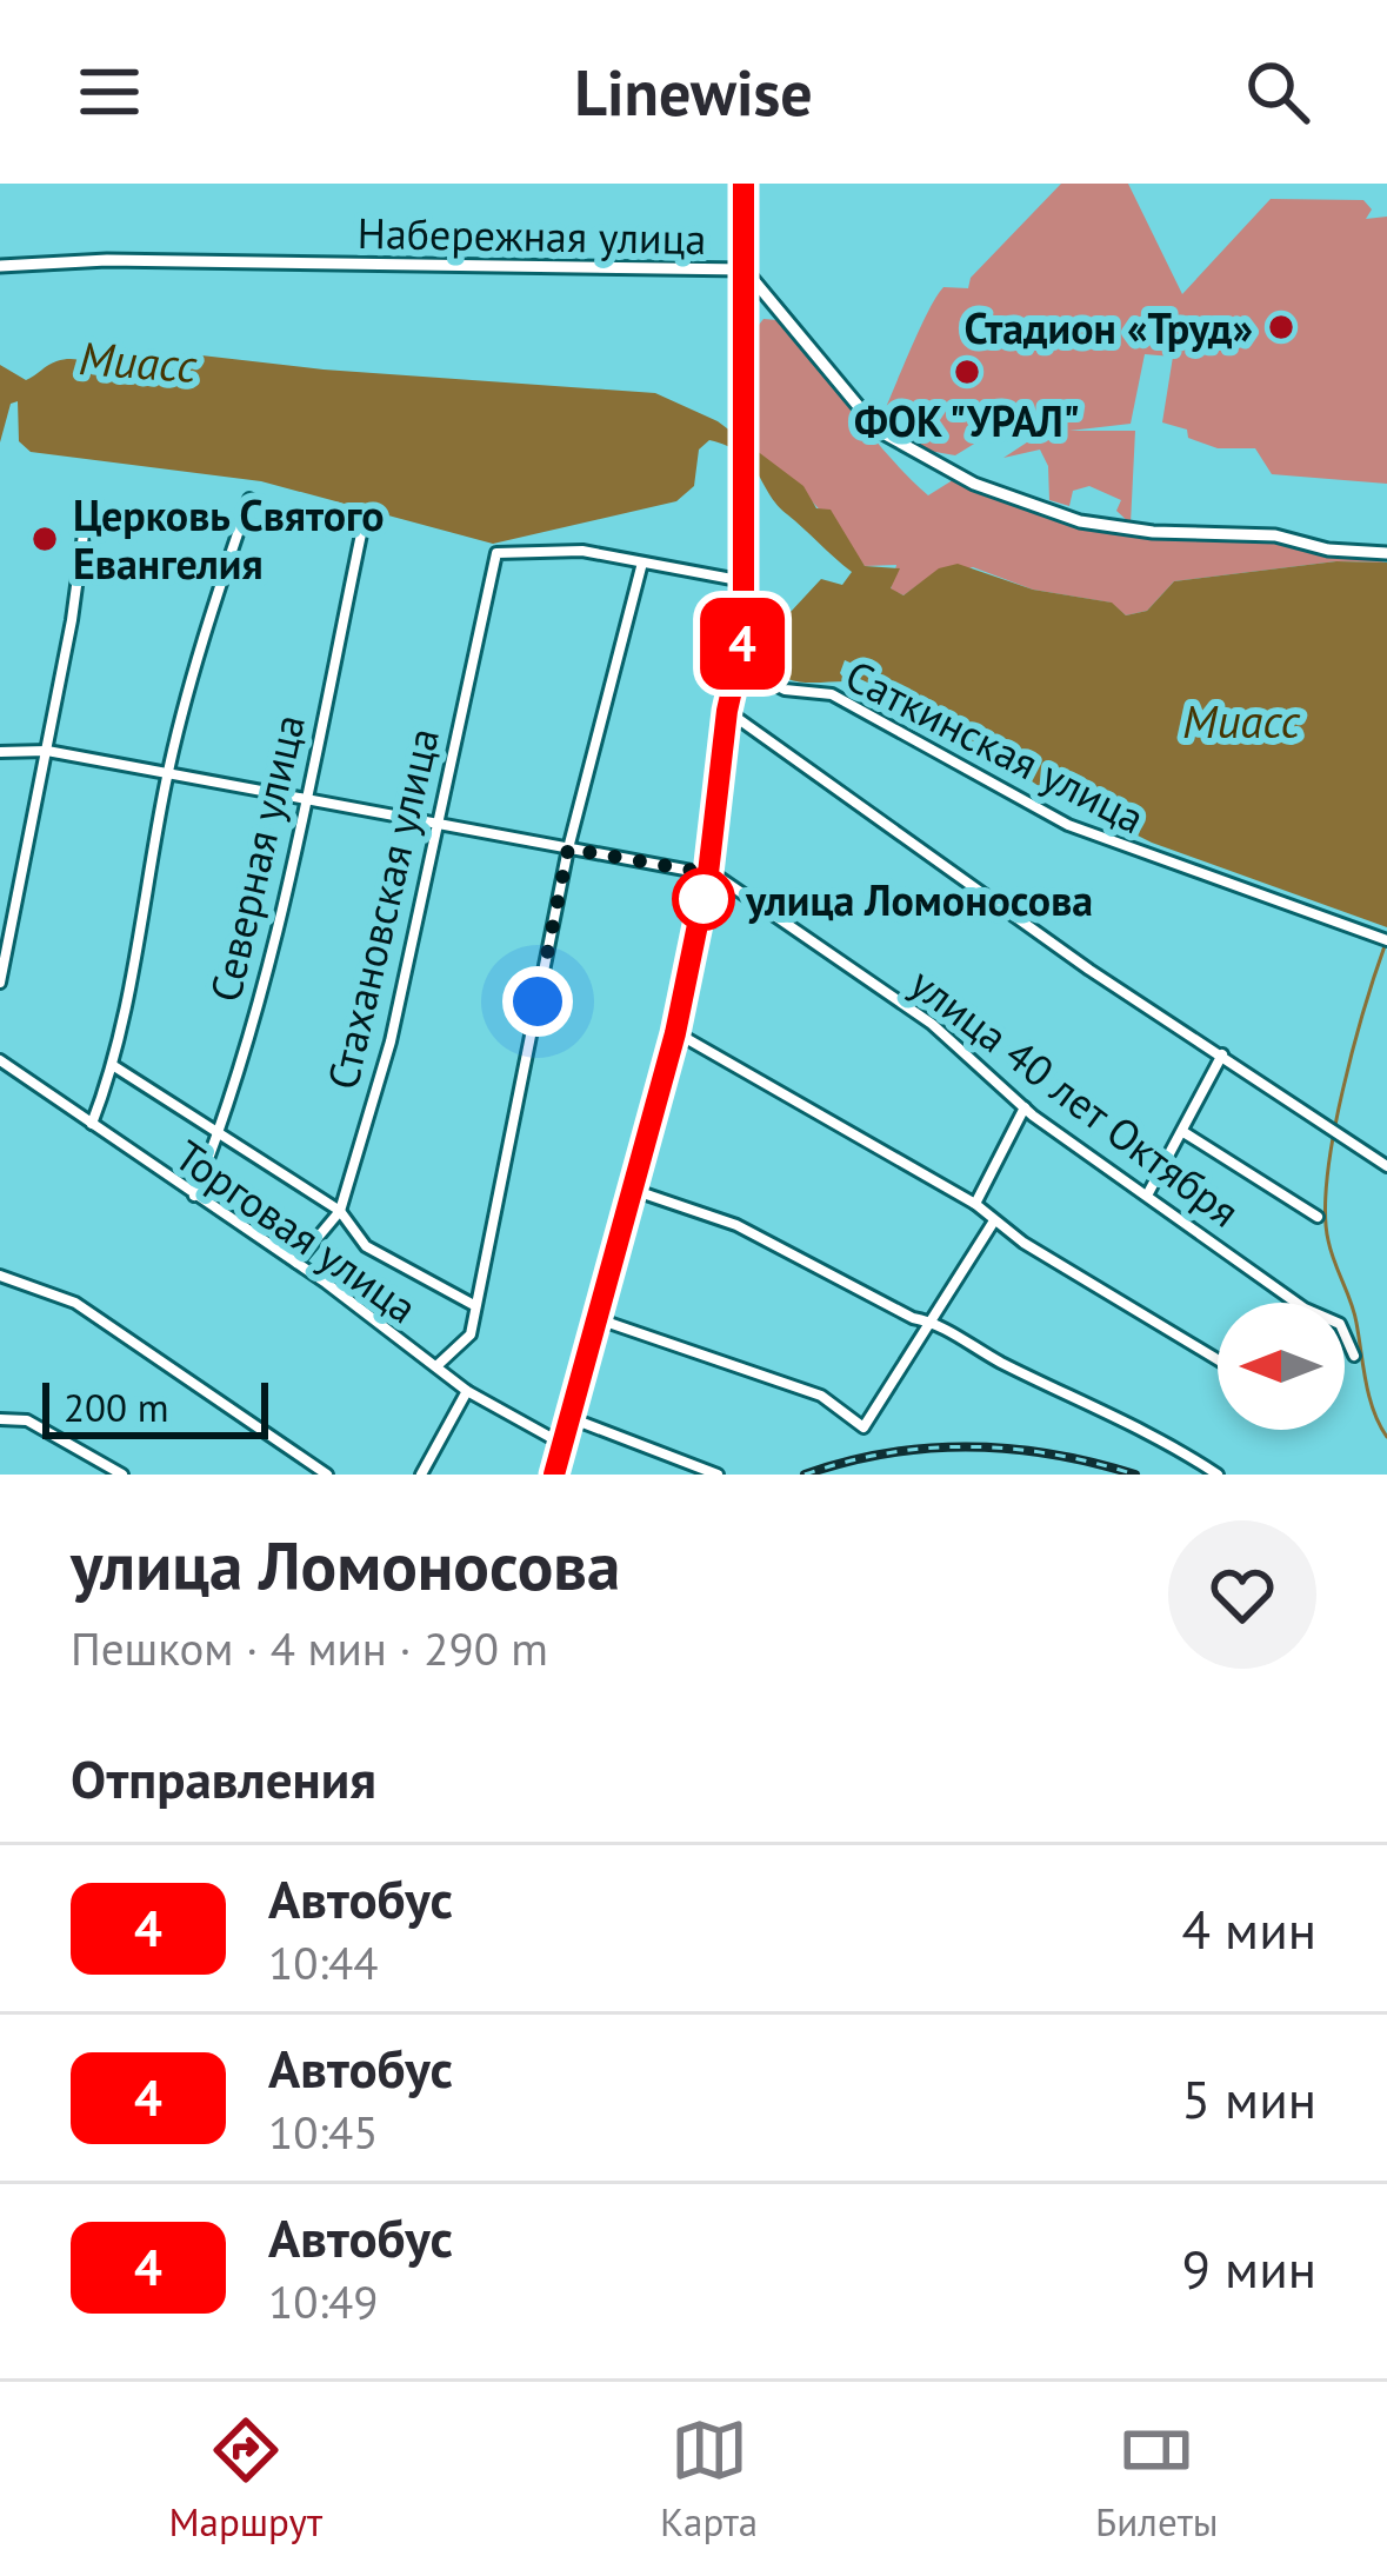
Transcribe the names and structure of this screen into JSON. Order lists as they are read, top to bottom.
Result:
{
  "streets": {
    "street": [
      "Набережная улица",
      "Саткинская улица",
      "Северная улица",
      "Стахановская улица",
      "улица 40 лет Октября",
      "Торговая улица"
    ]
  },
  "crossings": [
    ["Северная улица", "улица 40 лет Октября"],
    ["Северная улица", "Торговая улица"],
    ["Стахановская улица", "улица 40 лет Октября"],
    ["Стахановская улица", "Торговая улица"]
  ],
  "water": ["Миасс"],
  "places": [
    "Стадион «Труд»",
    "ФОК \"УРАЛ\"",
    "Церковь Святого Евангелия",
    "улица Ломоносова"
  ],
  "lines": ["bus line 4"],
  "scale_bar": "200 m",
  "north": "left",
  "page": {
    "header": "Linewise",
    "on_map": "4",
    "scale": "200 m",
    "heading": [
      ["улица Ломоносова", "Пешком · 4 мин · 290 m"],
      "Отправления"
    ],
    "list": [
      {
        "mark": "4",
        "name": "Автобус",
        "note": "10:44",
        "value": "4 мин"
      },
      {
        "mark": "4",
        "name": "Автобус",
        "note": "10:45",
        "value": "5 мин"
      },
      {
        "mark": "4",
        "name": "Автобус",
        "note": "10:49",
        "value": "9 мин"
      }
    ],
    "tabs": ["Маршрут", "Карта", "Билеты"]
  }
}
